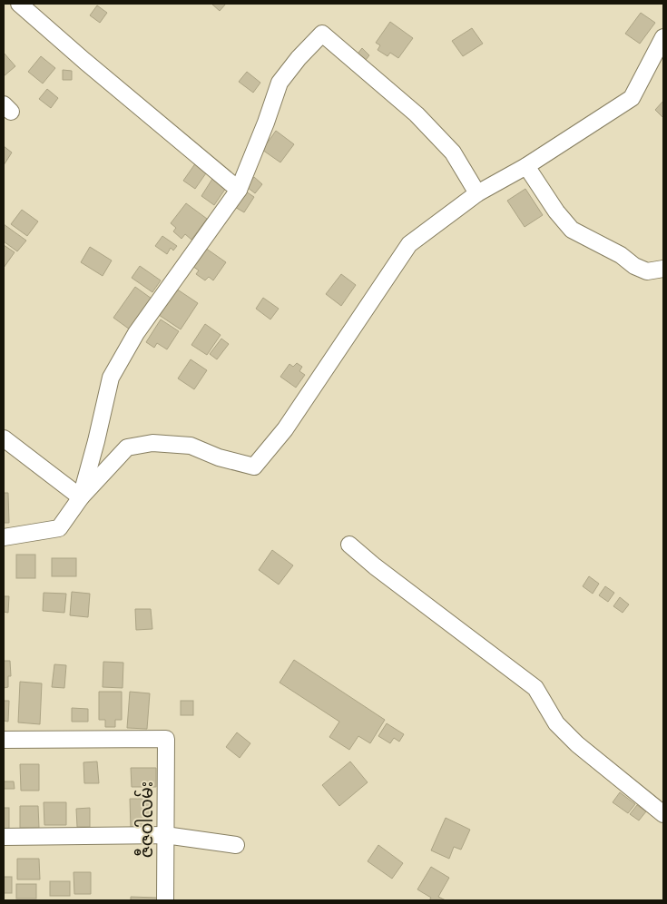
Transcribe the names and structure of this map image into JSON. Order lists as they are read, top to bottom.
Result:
{
  "streets": {
    "street": ["ဇီဇဝါလမ်း"]
  }
}
